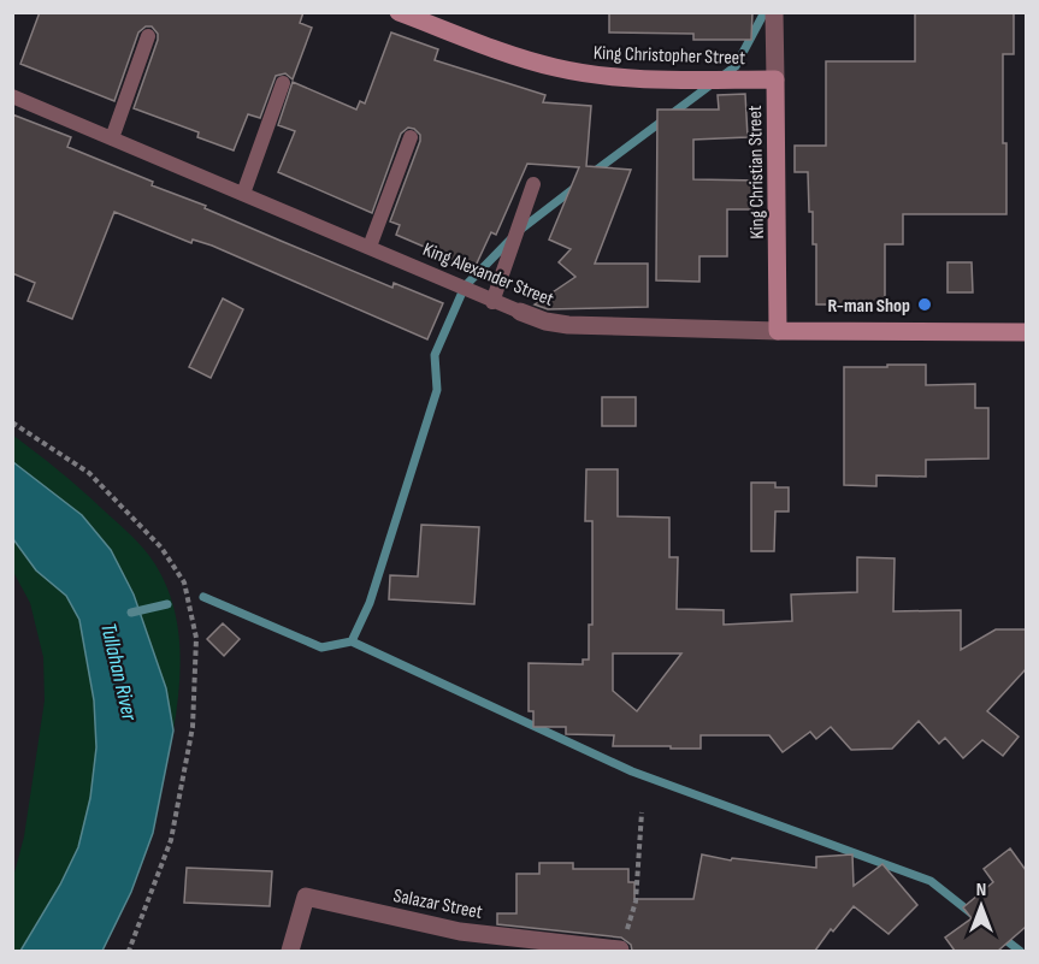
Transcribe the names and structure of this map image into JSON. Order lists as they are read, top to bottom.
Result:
{
  "streets": {
    "main road": ["King Christopher Street", "King Christian Street", "King Alexander Street"],
    "street": ["Salazar Street"]
  },
  "crossings": [
    ["King Christopher Street", "King Christian Street"],
    ["King Christian Street", "King Alexander Street"]
  ],
  "water": ["Tullahan River"],
  "places": ["R-man Shop"],
  "north": "top"
}
